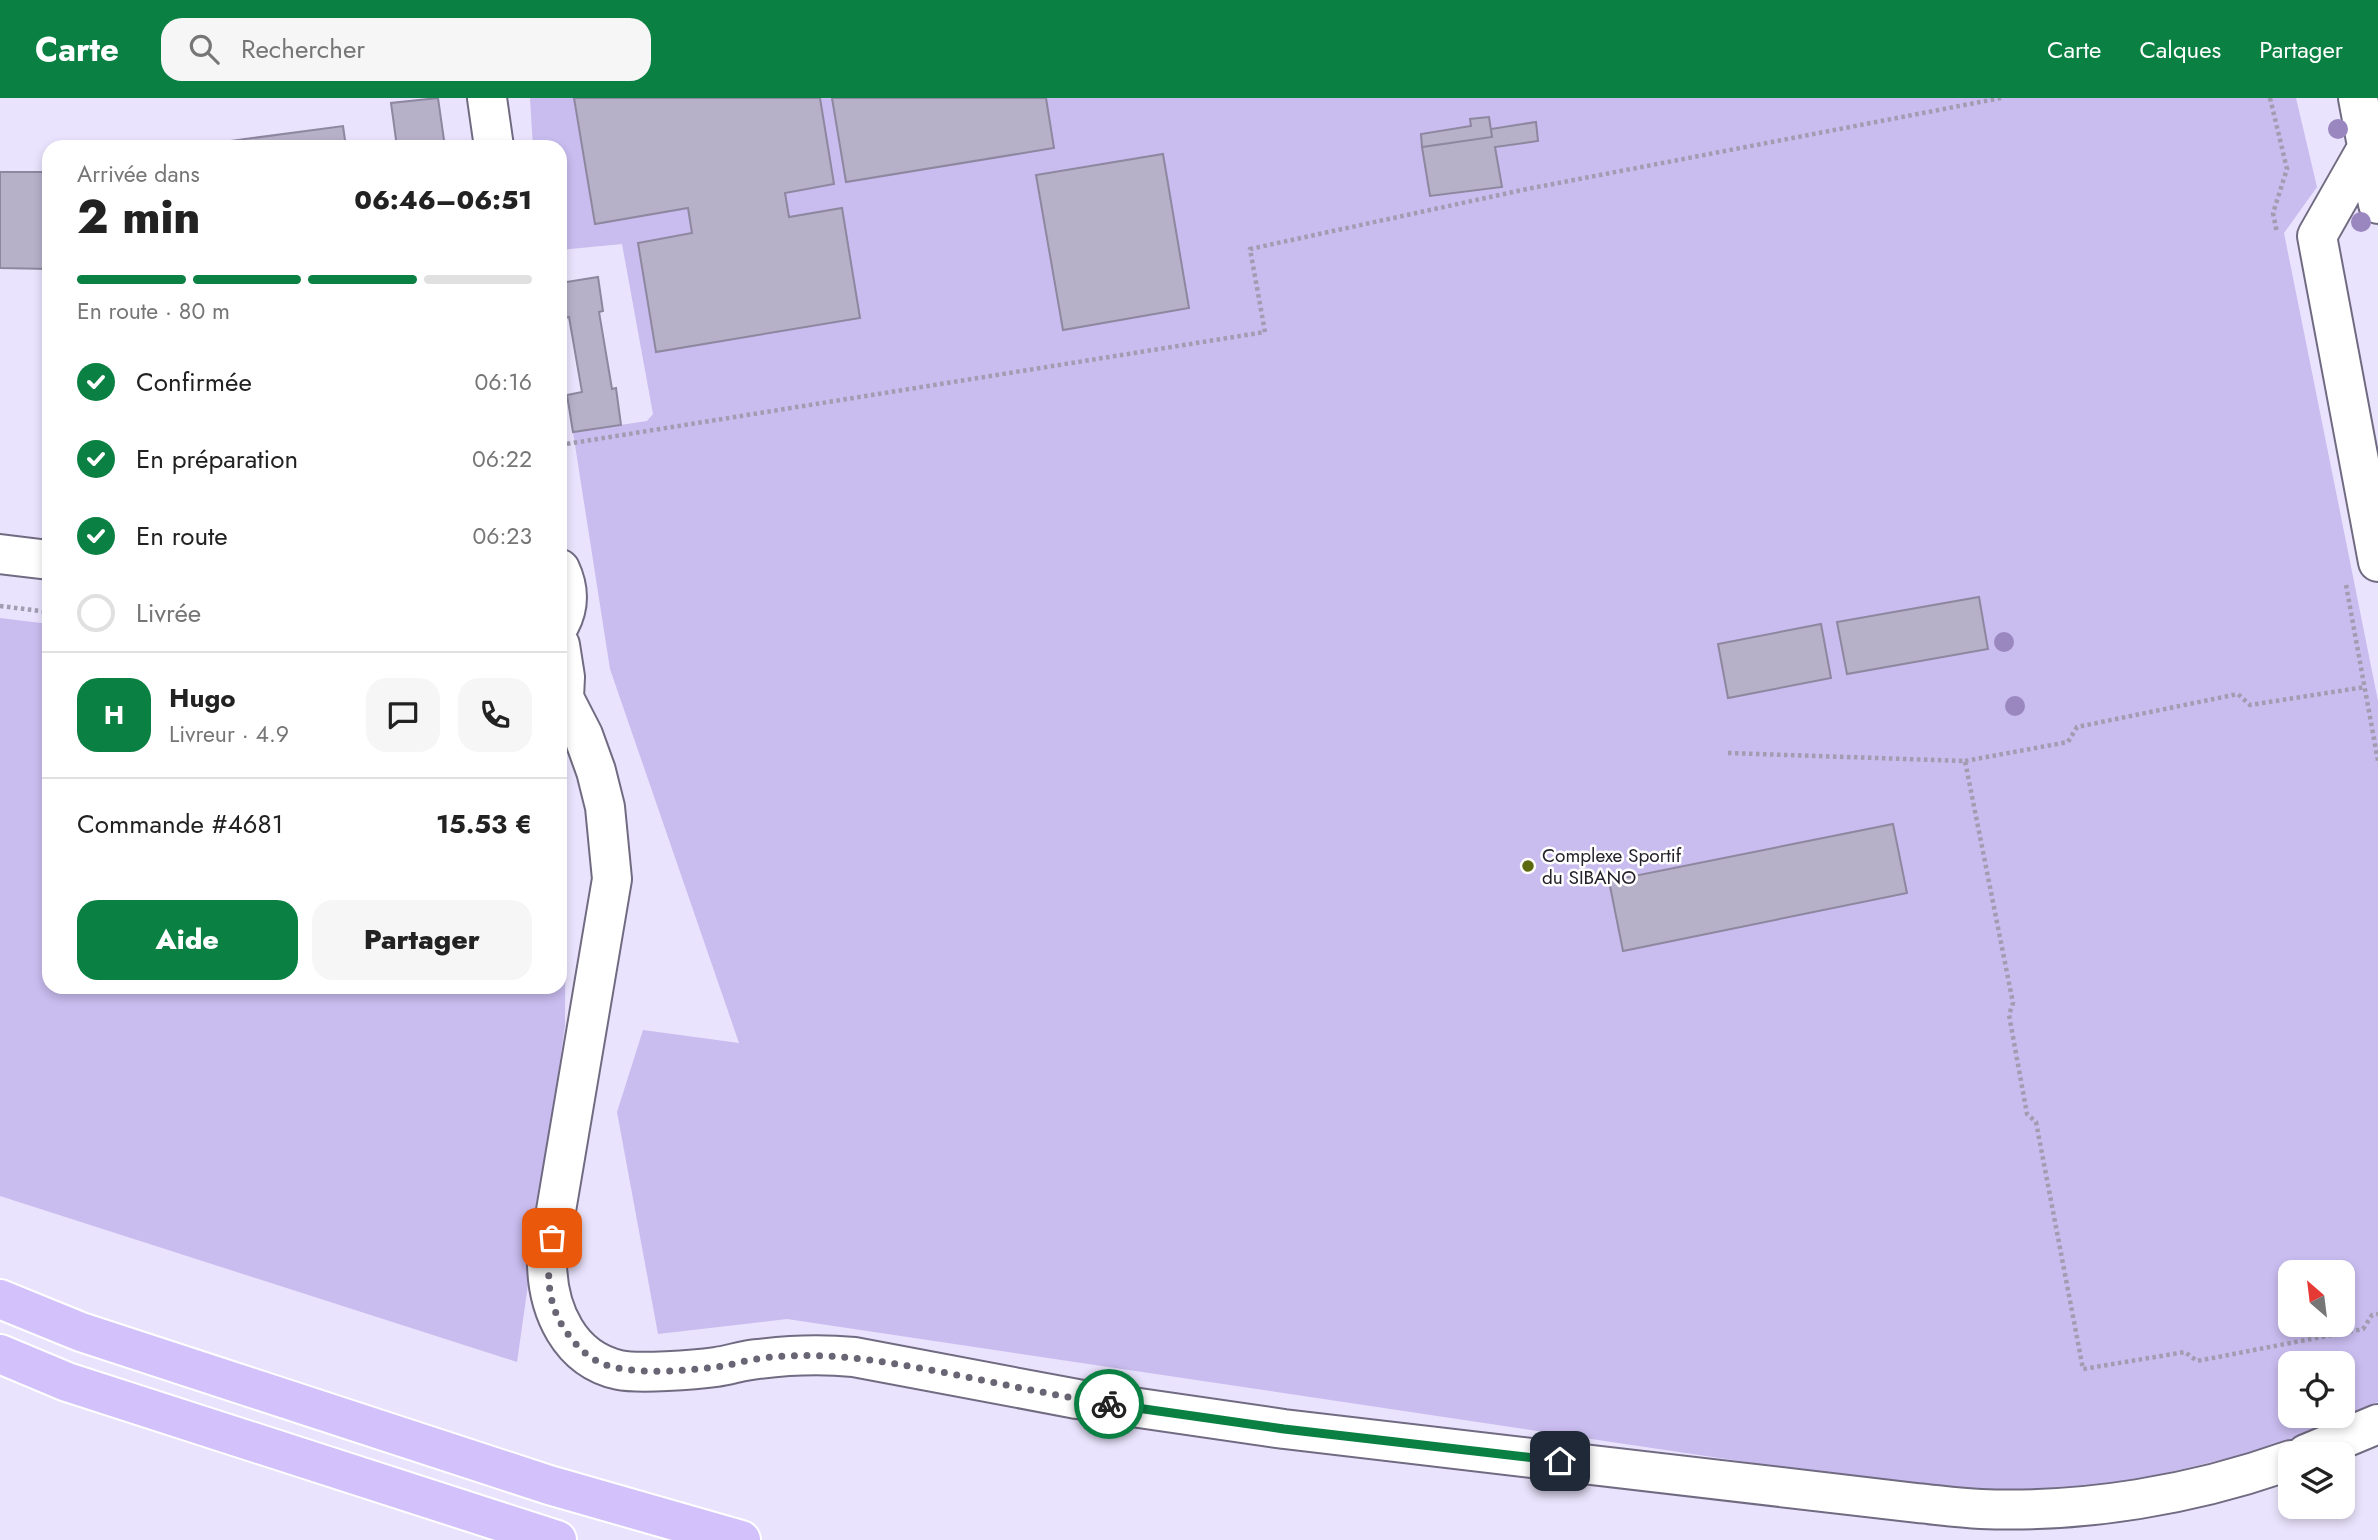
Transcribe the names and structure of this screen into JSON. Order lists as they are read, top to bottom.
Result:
{
  "places": ["Complexe Sportif du SIBANO"],
  "north": "top left",
  "page": {
    "header": "Carte",
    "search": "Rechercher",
    "nav": ["Carte", "Calques", "Partager"],
    "heading": ["2 min", "Arrivée dans", "06:46–06:51"],
    "panel": [
      "Hugo",
      "Livreur · 4.9",
      "Commande #4681",
      "15.53 €"
    ],
    "bar": "En route · 80 m",
    "list": [
      ["Confirmée", "06:16"],
      ["En préparation", "06:22"],
      ["En route", "06:23"],
      "Livrée"
    ],
    "round": "H",
    "buttons": ["Aide", "Partager"]
  }
}
